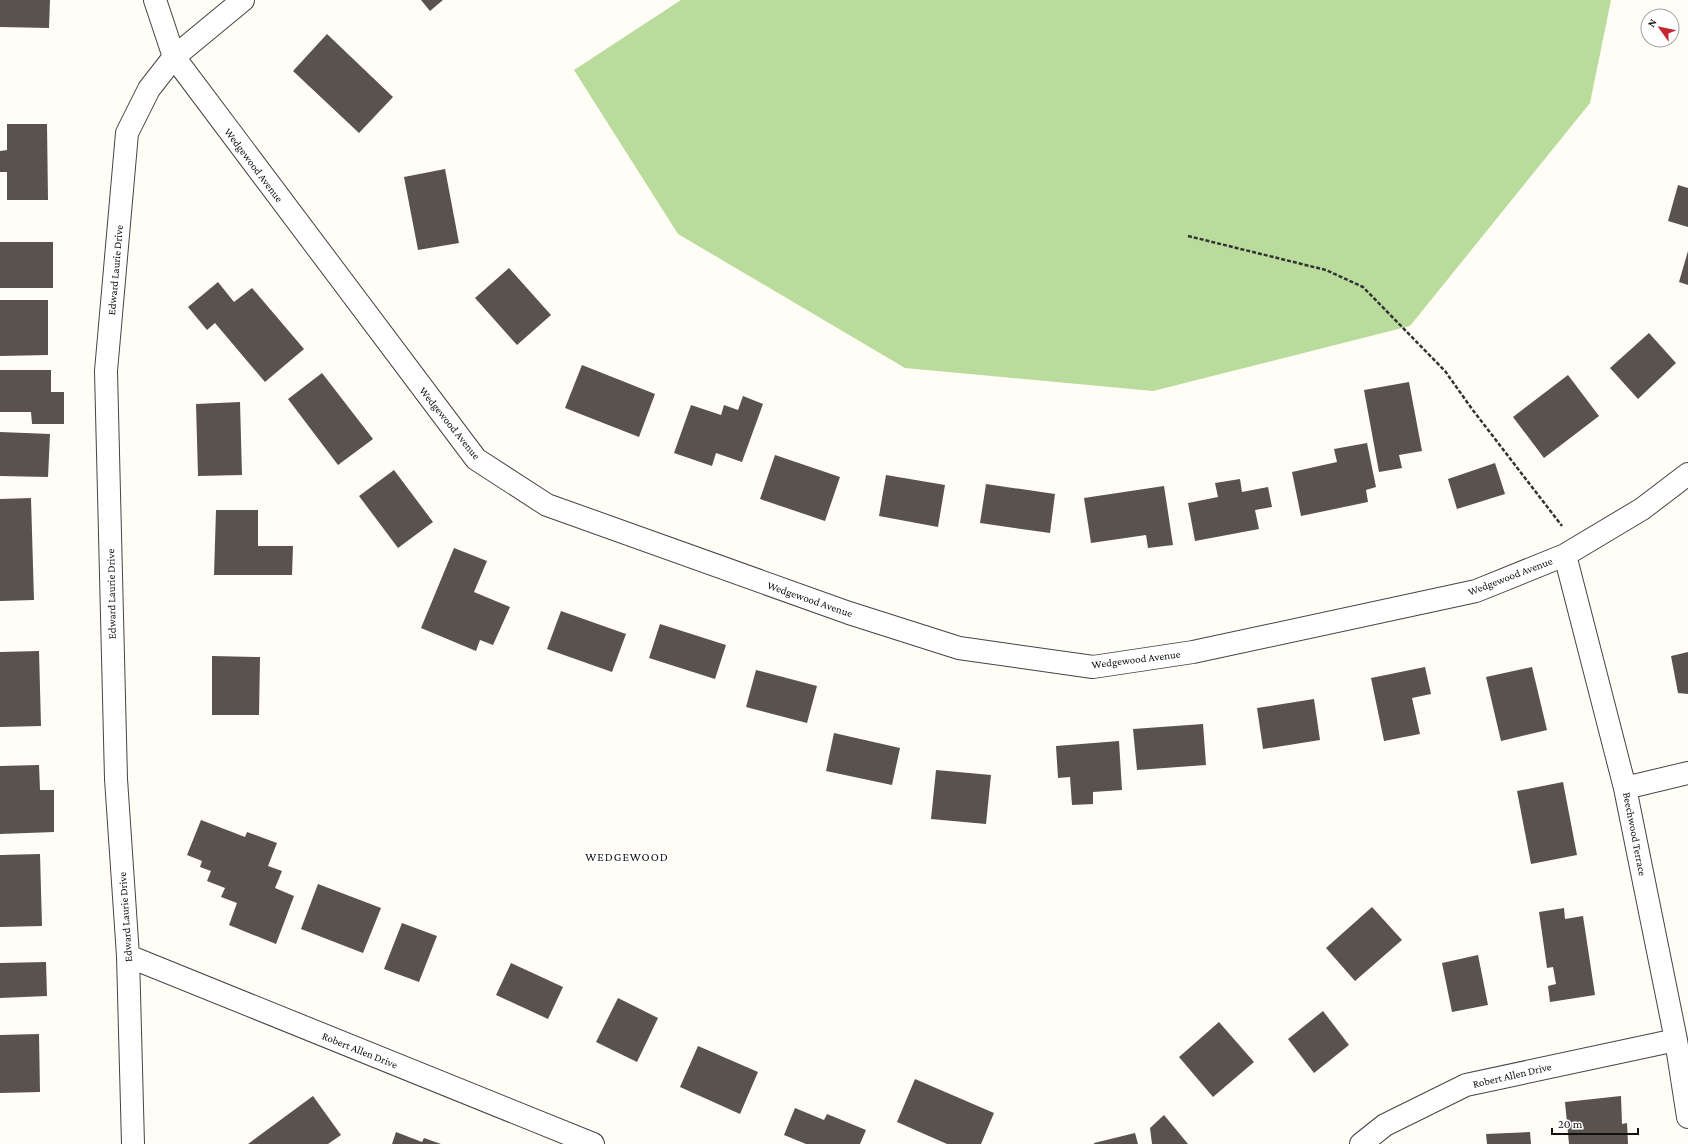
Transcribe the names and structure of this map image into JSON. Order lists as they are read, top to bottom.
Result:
{
  "streets": {
    "street": [
      "Wedgewood Avenue",
      "Edward Laurie Drive",
      "Beechwood Terrace",
      "Robert Allen Drive"
    ]
  },
  "crossings": [
    ["Wedgewood Avenue", "Edward Laurie Drive"],
    ["Wedgewood Avenue", "Beechwood Terrace"],
    ["Edward Laurie Drive", "Robert Allen Drive"],
    ["Beechwood Terrace", "Robert Allen Drive"]
  ],
  "districts": ["WEDGEWOOD"],
  "scale_bar": "20 m",
  "north": "top left"
}
